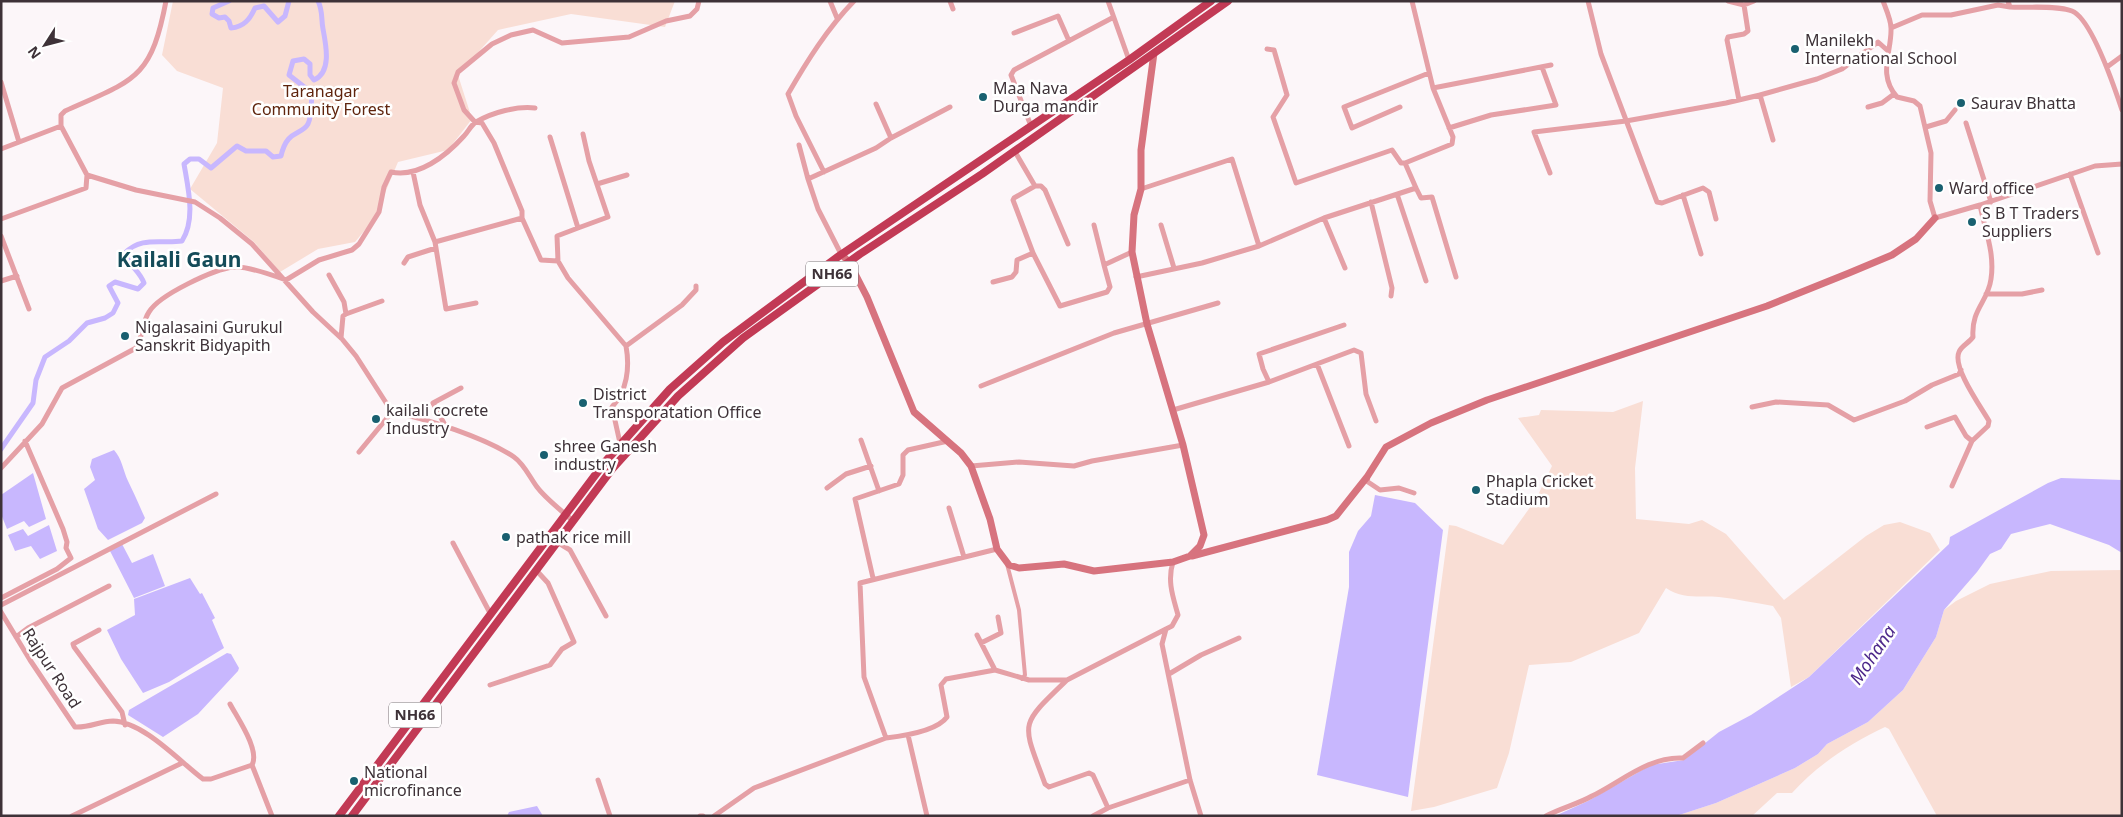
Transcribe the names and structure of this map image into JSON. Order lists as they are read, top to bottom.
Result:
{
  "streets": {
    "highway": ["NH66"],
    "street": ["Rajpur Road"]
  },
  "districts": ["Kailali Gaun"],
  "water": ["Mohana"],
  "parks": ["Taranagar Community Forest"],
  "places": [
    "Manilekh International School",
    "Maa Nava Durga mandir",
    "Saurav Bhatta",
    "Ward office",
    "S B T Traders Suppliers",
    "Nigalasaini Gurukul Sanskrit Bidyapith",
    "District Transporatation Office",
    "kailali cocrete Industry",
    "shree Ganesh industry",
    "Phapla Cricket Stadium",
    "pathak rice mill",
    "National microfinance"
  ],
  "north": "bottom left"
}
